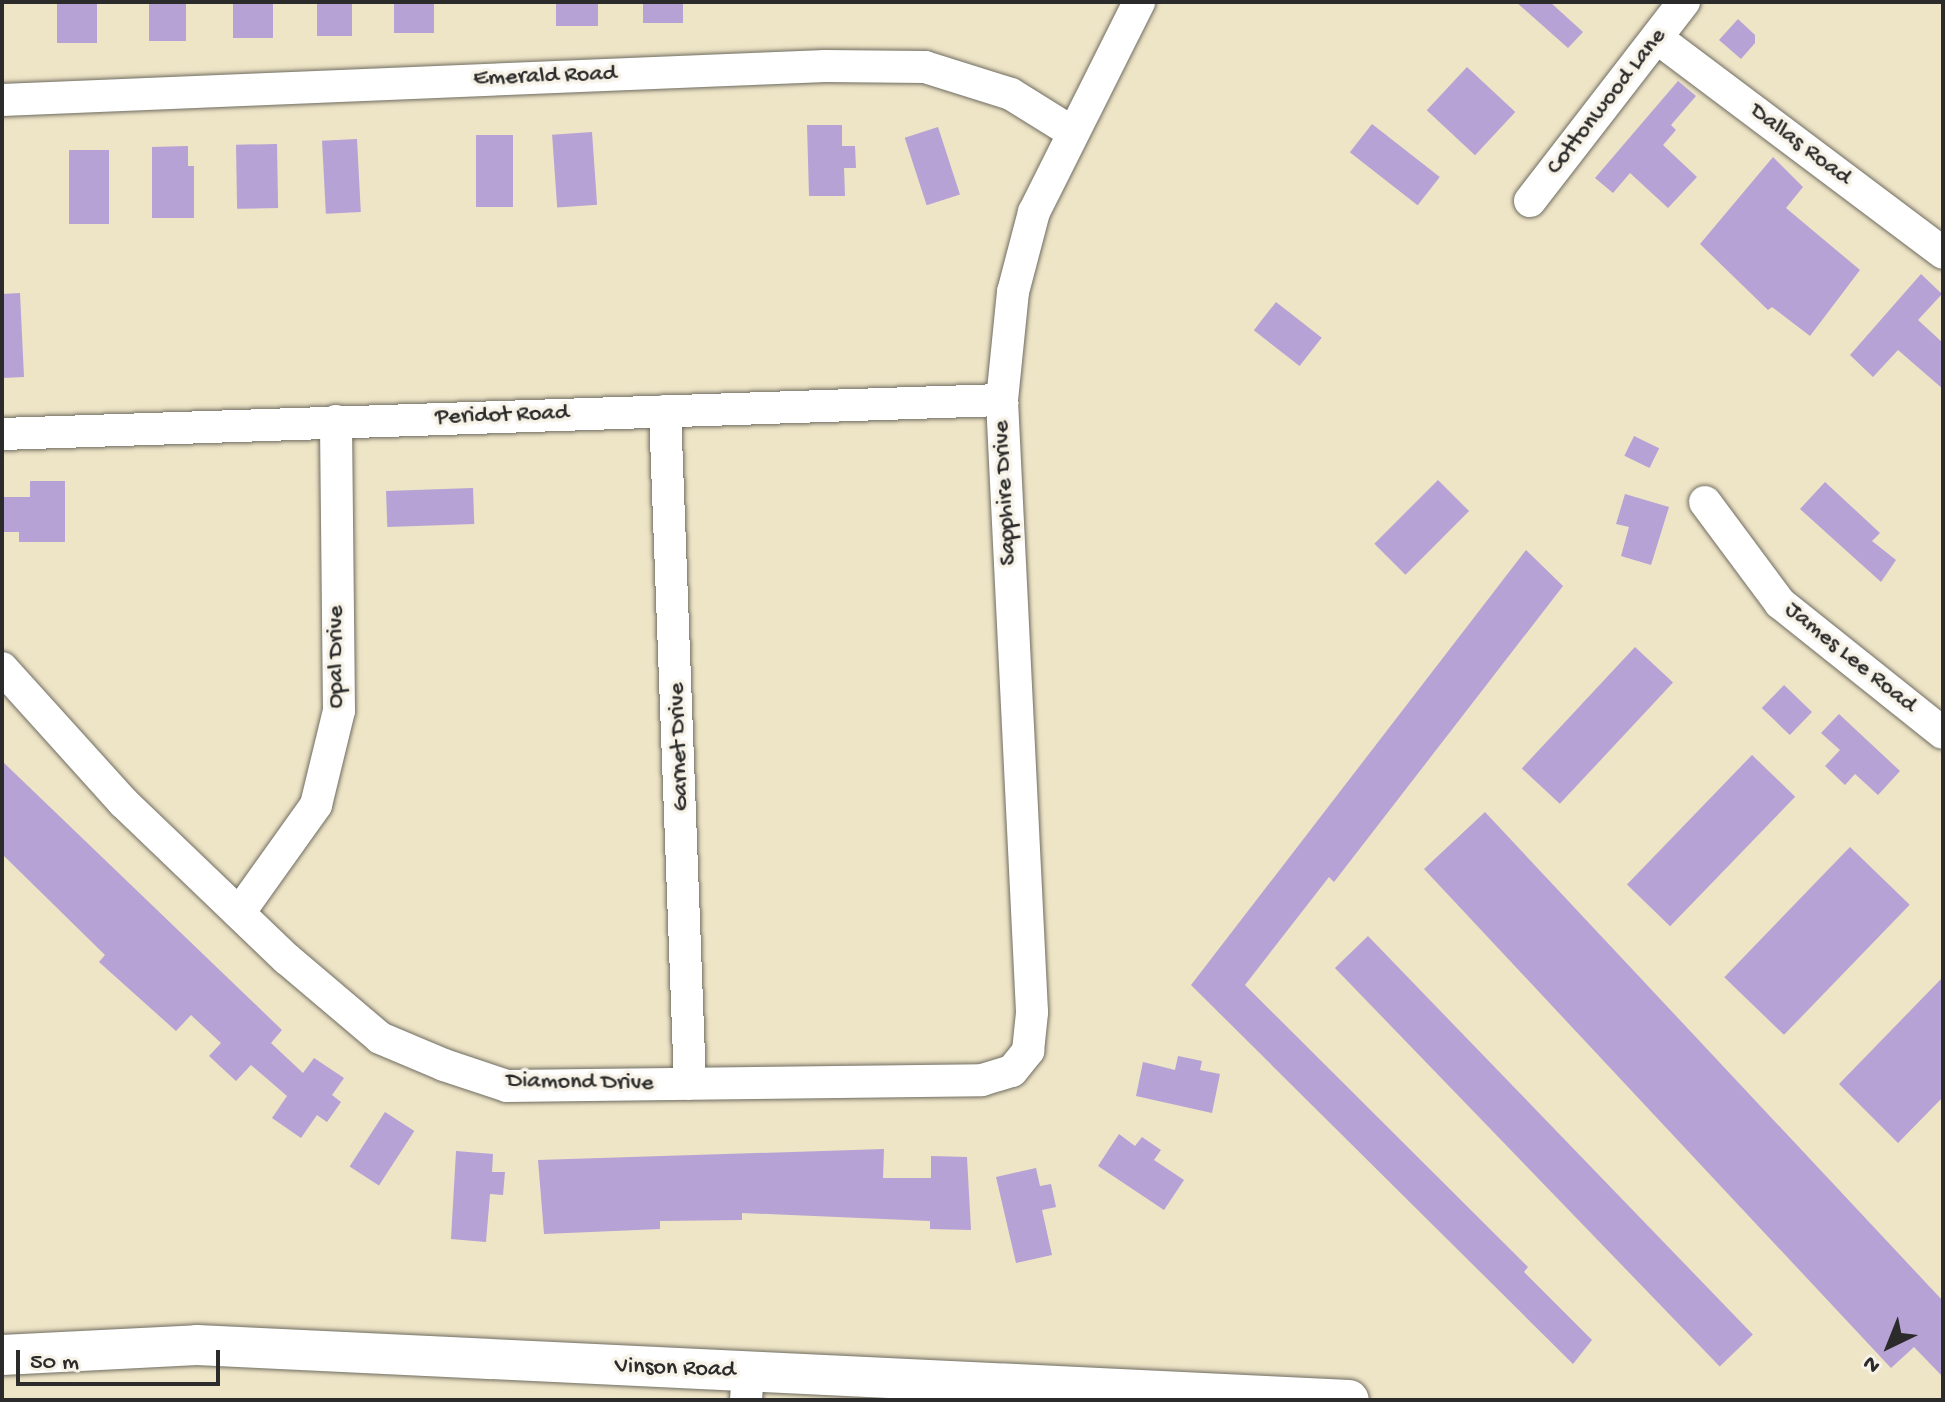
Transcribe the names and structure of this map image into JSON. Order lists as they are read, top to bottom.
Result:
{
  "streets": {
    "street": [
      "Emerald Road",
      "Cottonwood Lane",
      "Dallas Road",
      "Peridot Road",
      "Sapphire Drive",
      "Opal Drive",
      "James Lee Road",
      "Garnet Drive",
      "Diamond Drive",
      "Vinson Road"
    ]
  },
  "crossings": [
    ["Emerald Road", "Sapphire Drive"],
    ["Cottonwood Lane", "Dallas Road"],
    ["Peridot Road", "Sapphire Drive"],
    ["Peridot Road", "Opal Drive"],
    ["Peridot Road", "Garnet Drive"],
    ["Sapphire Drive", "Diamond Drive"],
    ["Opal Drive", "Diamond Drive"],
    ["Garnet Drive", "Diamond Drive"]
  ],
  "scale_bar": "50 m",
  "north": "bottom left"
}
